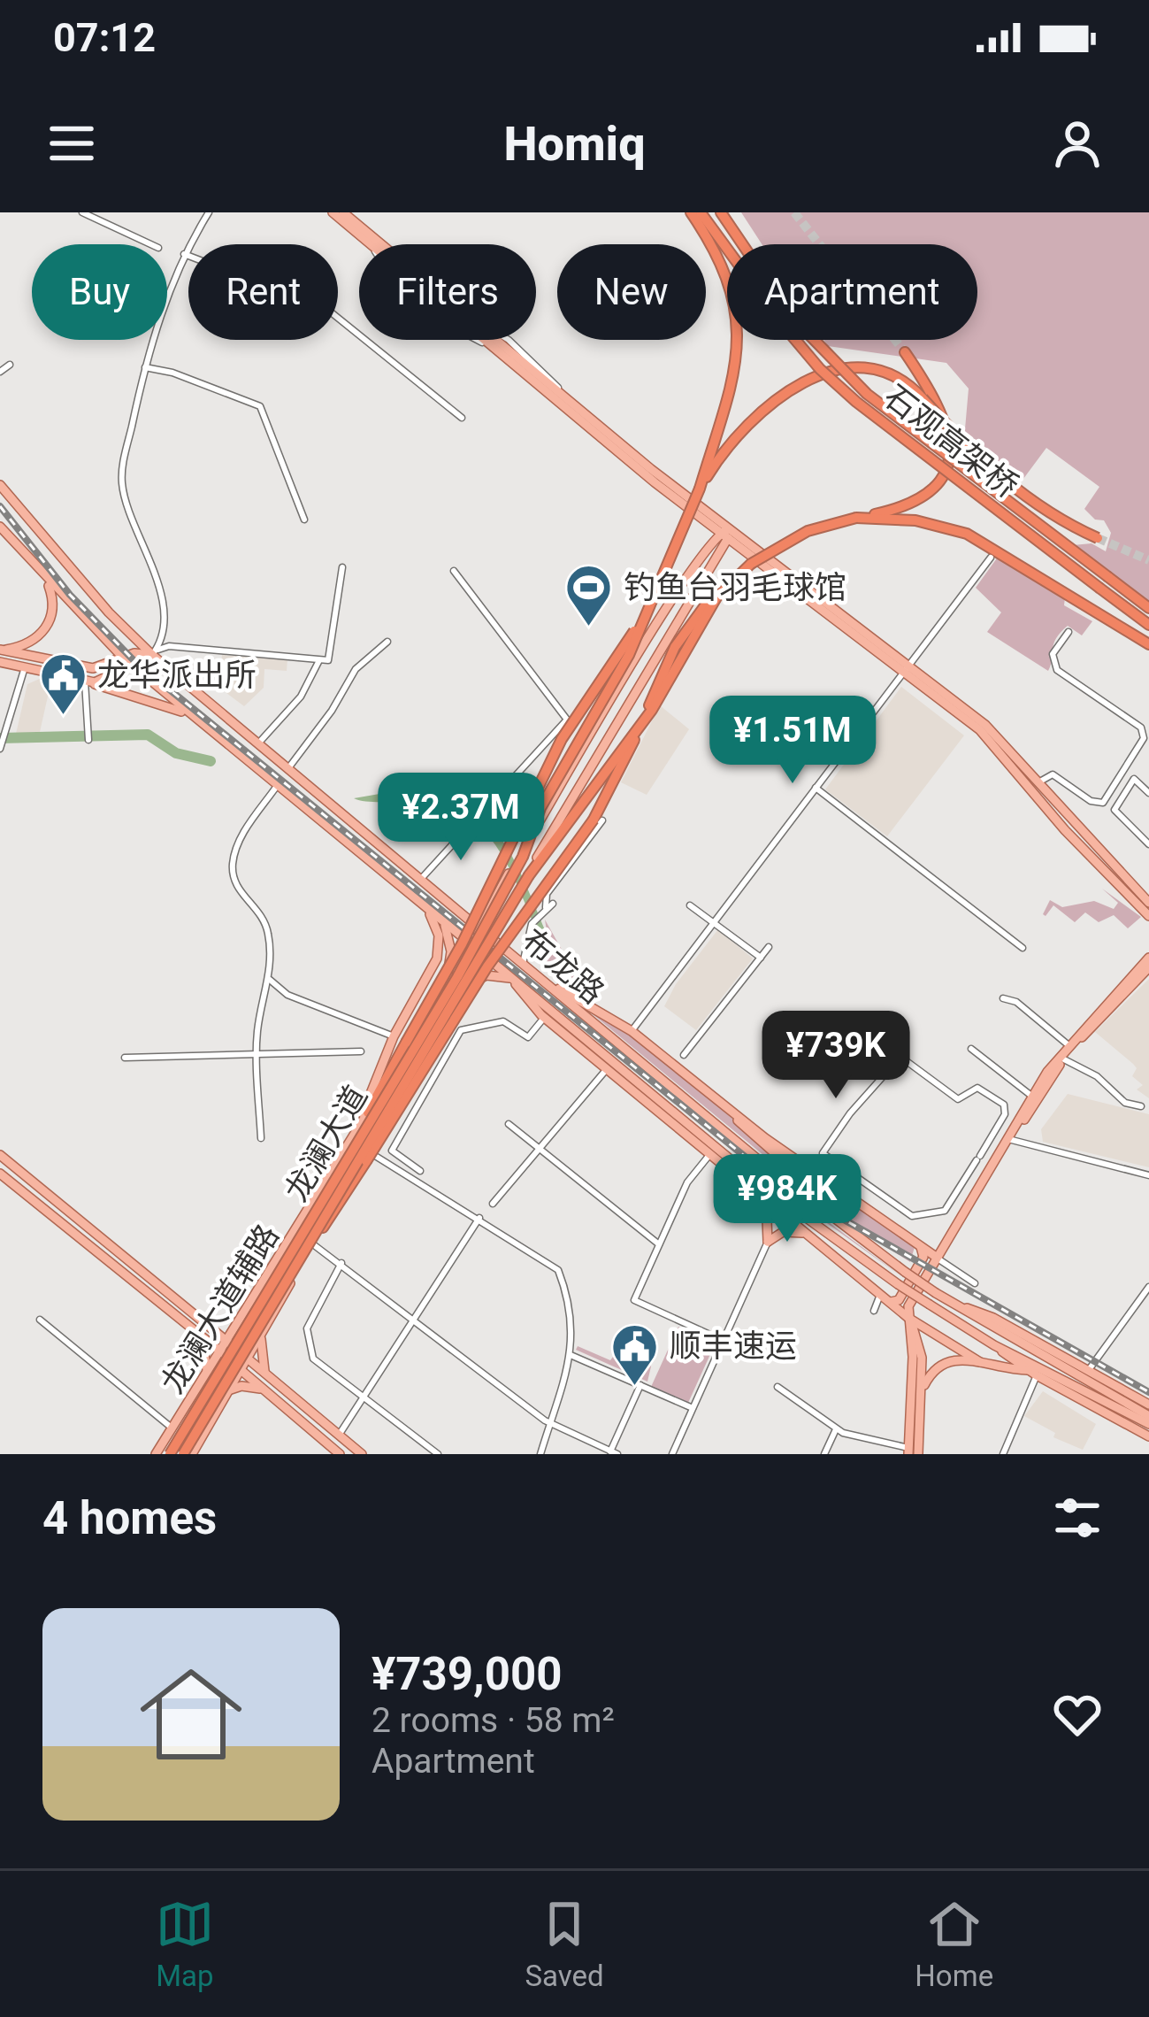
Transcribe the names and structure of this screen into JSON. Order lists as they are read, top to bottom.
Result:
{
  "streets": {
    "highway": ["石观高架桥", "龙澜大道"],
    "main road": ["布龙路", "龙澜大道辅路"]
  },
  "crossings": [
    ["布龙路", "龙澜大道辅路"],
    ["龙澜大道", "龙澜大道辅路"]
  ],
  "places": {
    "sports": ["钓鱼台羽毛球馆"],
    "public building": ["龙华派出所", "顺丰速运"]
  },
  "page": {
    "status": "07:12",
    "header": "Homiq",
    "chip": [
      "Buy",
      "Rent",
      "Filters",
      "New",
      "Apartment"
    ],
    "price": [
      "¥1.51M",
      "¥2.37M",
      "¥739K",
      "¥984K"
    ],
    "heading": "4 homes",
    "list": [
      {
        "name": "¥739,000",
        "note": "2 rooms · 58 m² · Apartment"
      }
    ],
    "tabs": ["Map", "Saved", "Home"]
  }
}
